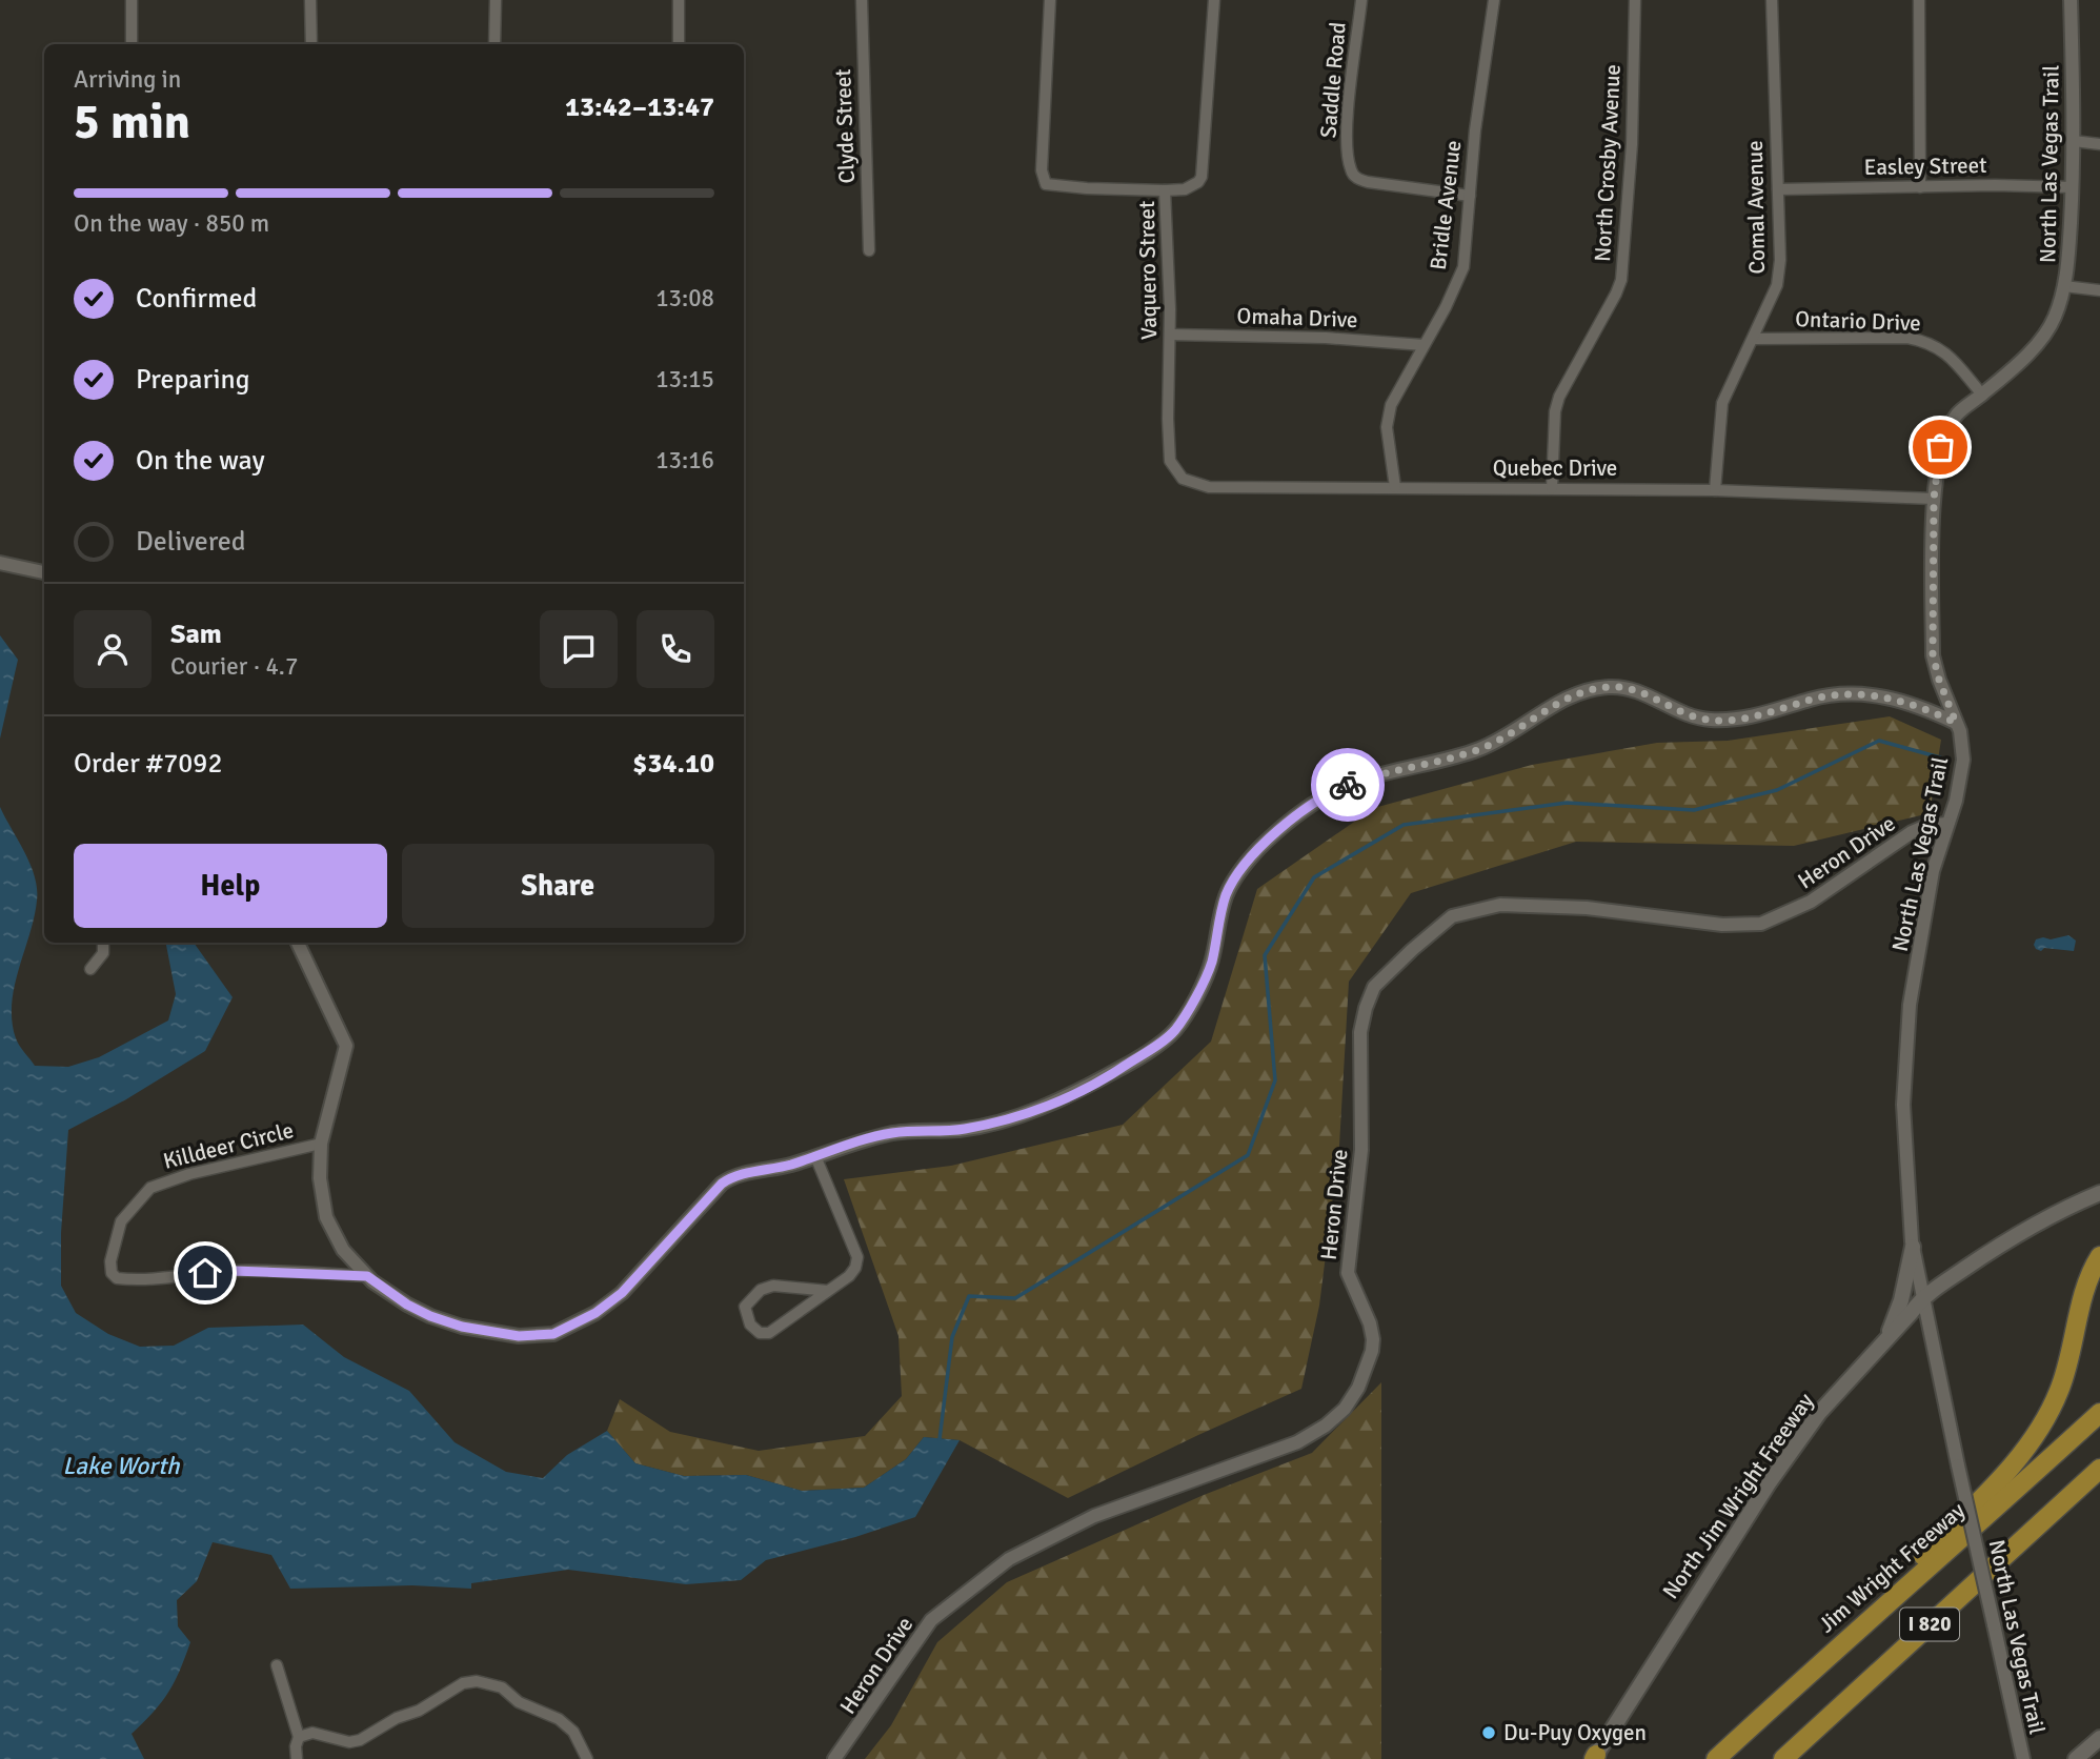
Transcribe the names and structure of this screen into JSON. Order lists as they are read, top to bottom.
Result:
{
  "streets": {
    "highway": ["Jim Wright Freeway", "I 820"],
    "main road": ["North Jim Wright Freeway"],
    "street": [
      "Saddle Road",
      "Clyde Street",
      "North Crosby Avenue",
      "North Las Vegas Trail",
      "Easley Street",
      "Bridle Avenue",
      "Comal Avenue",
      "Vaquero Street",
      "Omaha Drive",
      "Ontario Drive",
      "Quebec Drive",
      "Heron Drive",
      "Killdeer Circle"
    ]
  },
  "crossings": [
    ["Saddle Road", "Bridle Avenue"],
    ["North Crosby Avenue", "Quebec Drive"],
    ["North Las Vegas Trail", "Easley Street"],
    ["North Las Vegas Trail", "Ontario Drive"],
    ["North Las Vegas Trail", "Quebec Drive"],
    ["North Las Vegas Trail", "Heron Drive"],
    ["North Las Vegas Trail", "North Jim Wright Freeway"],
    ["Easley Street", "Comal Avenue"],
    ["Bridle Avenue", "Omaha Drive"],
    ["Bridle Avenue", "Quebec Drive"],
    ["Comal Avenue", "Ontario Drive"],
    ["Comal Avenue", "Quebec Drive"],
    ["Vaquero Street", "Omaha Drive"],
    ["Vaquero Street", "Quebec Drive"]
  ],
  "water": ["Lake Worth"],
  "places": ["Du-Puy Oxygen"],
  "page": {
    "heading": ["5 min", "Arriving in", "13:42–13:47"],
    "panel": [
      "Sam",
      "Courier · 4.7",
      "Order #7092",
      "$34.10"
    ],
    "bar": "On the way · 850 m",
    "list": [
      ["Confirmed", "13:08"],
      ["Preparing", "13:15"],
      ["On the way", "13:16"],
      "Delivered"
    ],
    "buttons": ["Help", "Share"]
  }
}
